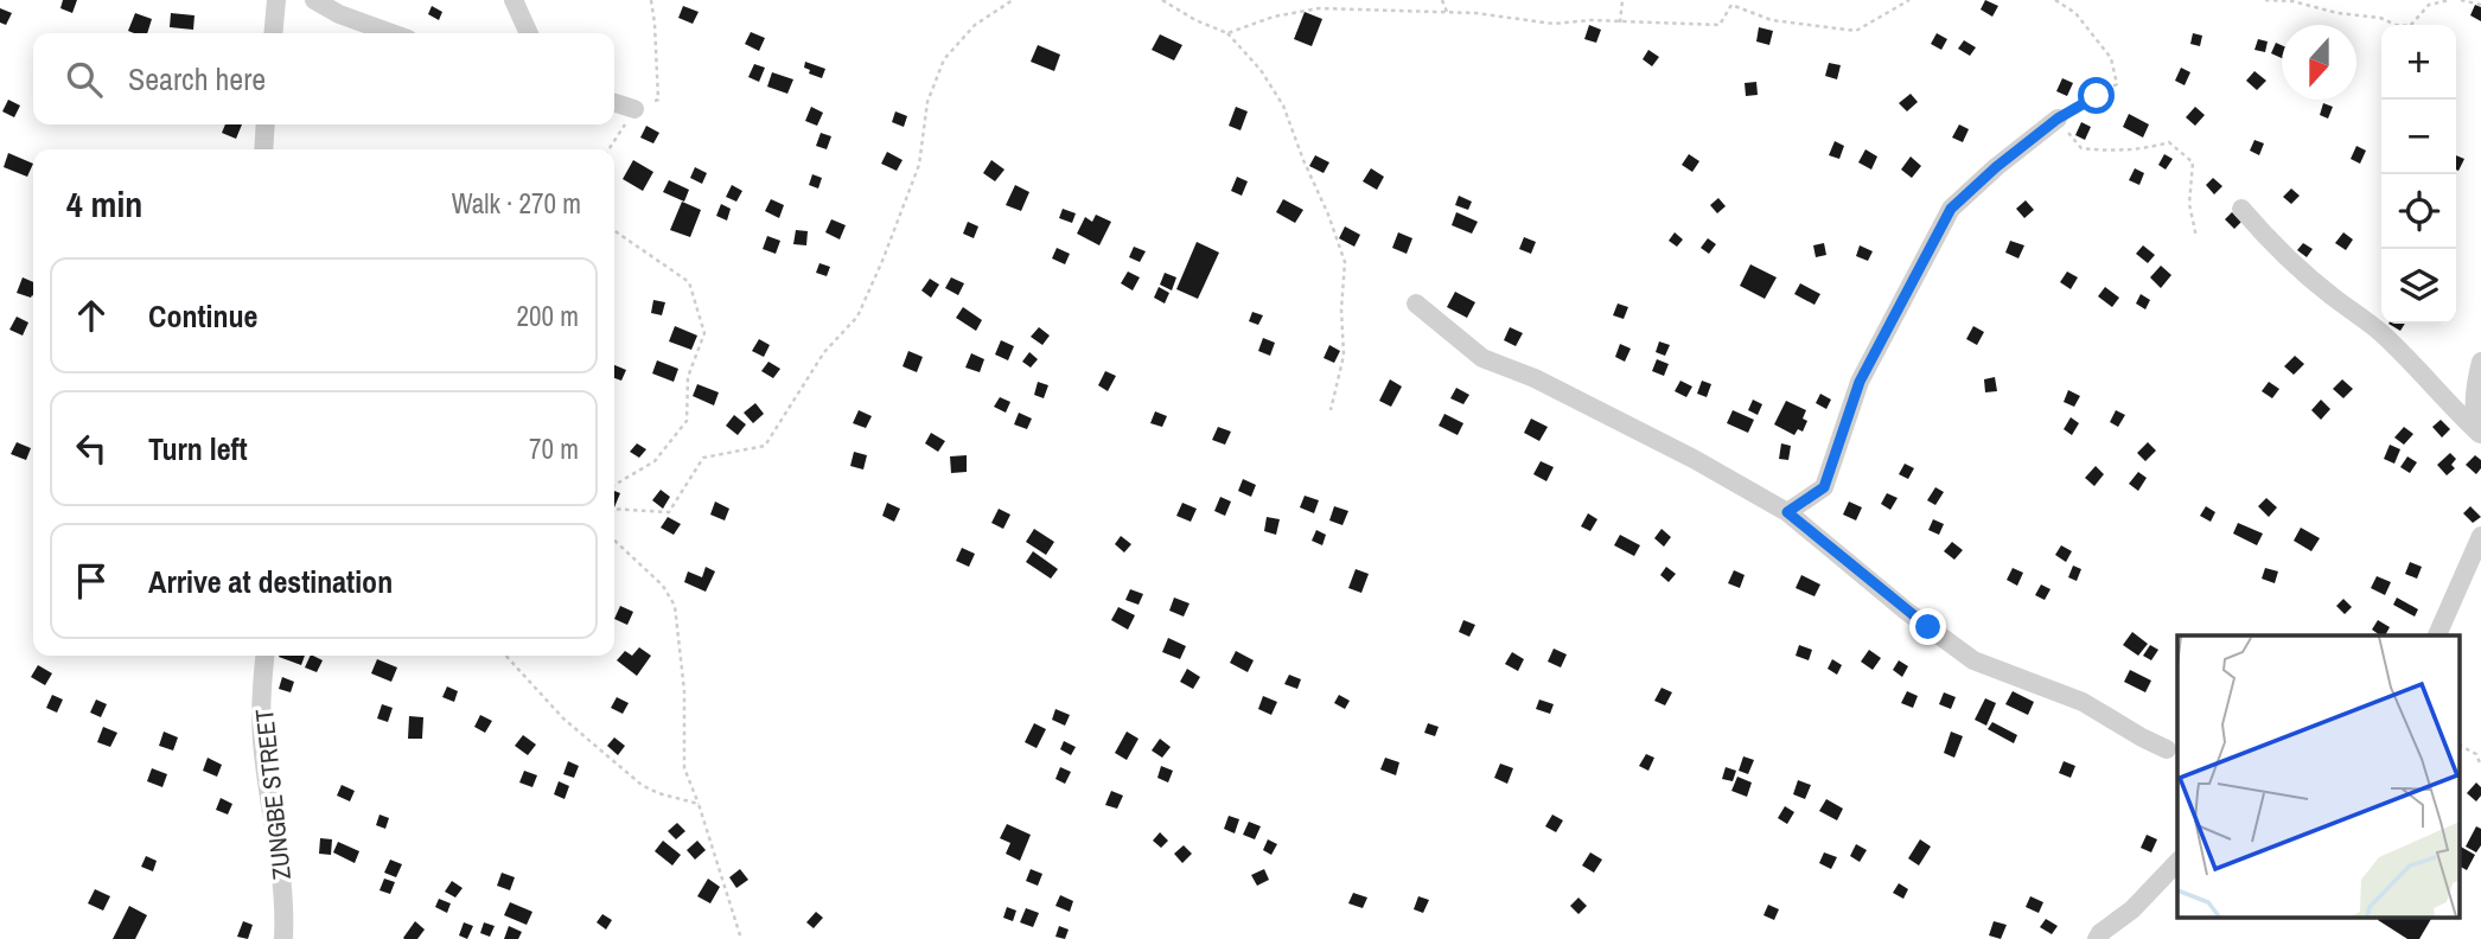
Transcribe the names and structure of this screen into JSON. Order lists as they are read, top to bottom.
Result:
{
  "streets": {
    "street": ["ZUNGBE STREET"]
  },
  "north": "bottom",
  "page": {
    "map_buttons": ["+", "−"],
    "search": "Search here",
    "heading": ["4 min", "Walk · 270 m"],
    "list": [
      ["Continue", "200 m"],
      ["Turn left", "70 m"],
      "Arrive at destination"
    ]
  }
}
